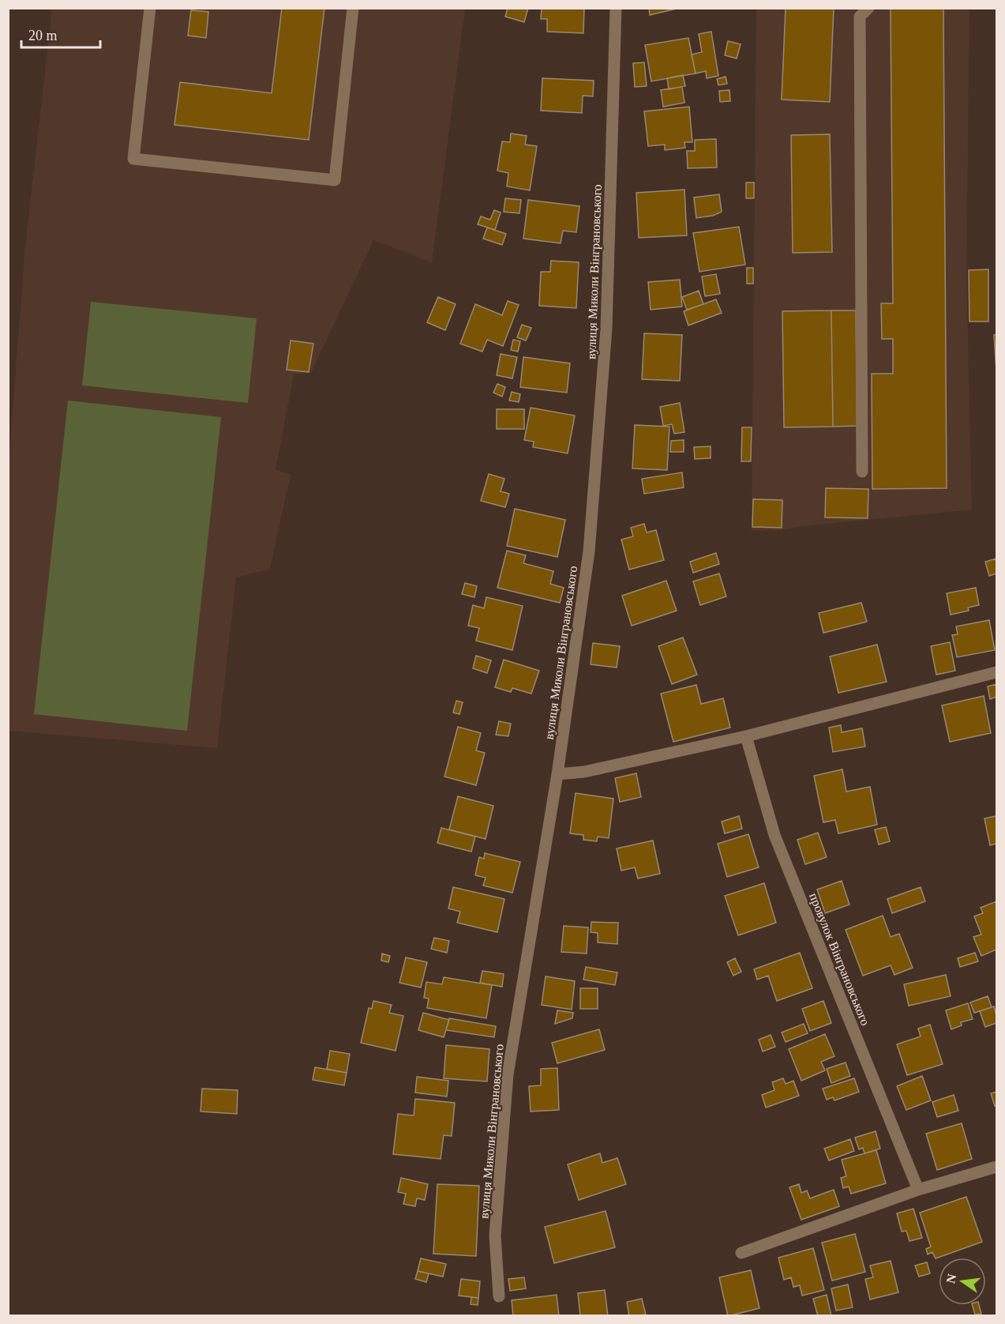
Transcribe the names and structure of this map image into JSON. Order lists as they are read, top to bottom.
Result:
{
  "streets": {
    "street": ["вулиця Миколи Вінграновського", "провулок Вінграновського"]
  },
  "scale_bar": "20 m",
  "north": "left"
}
